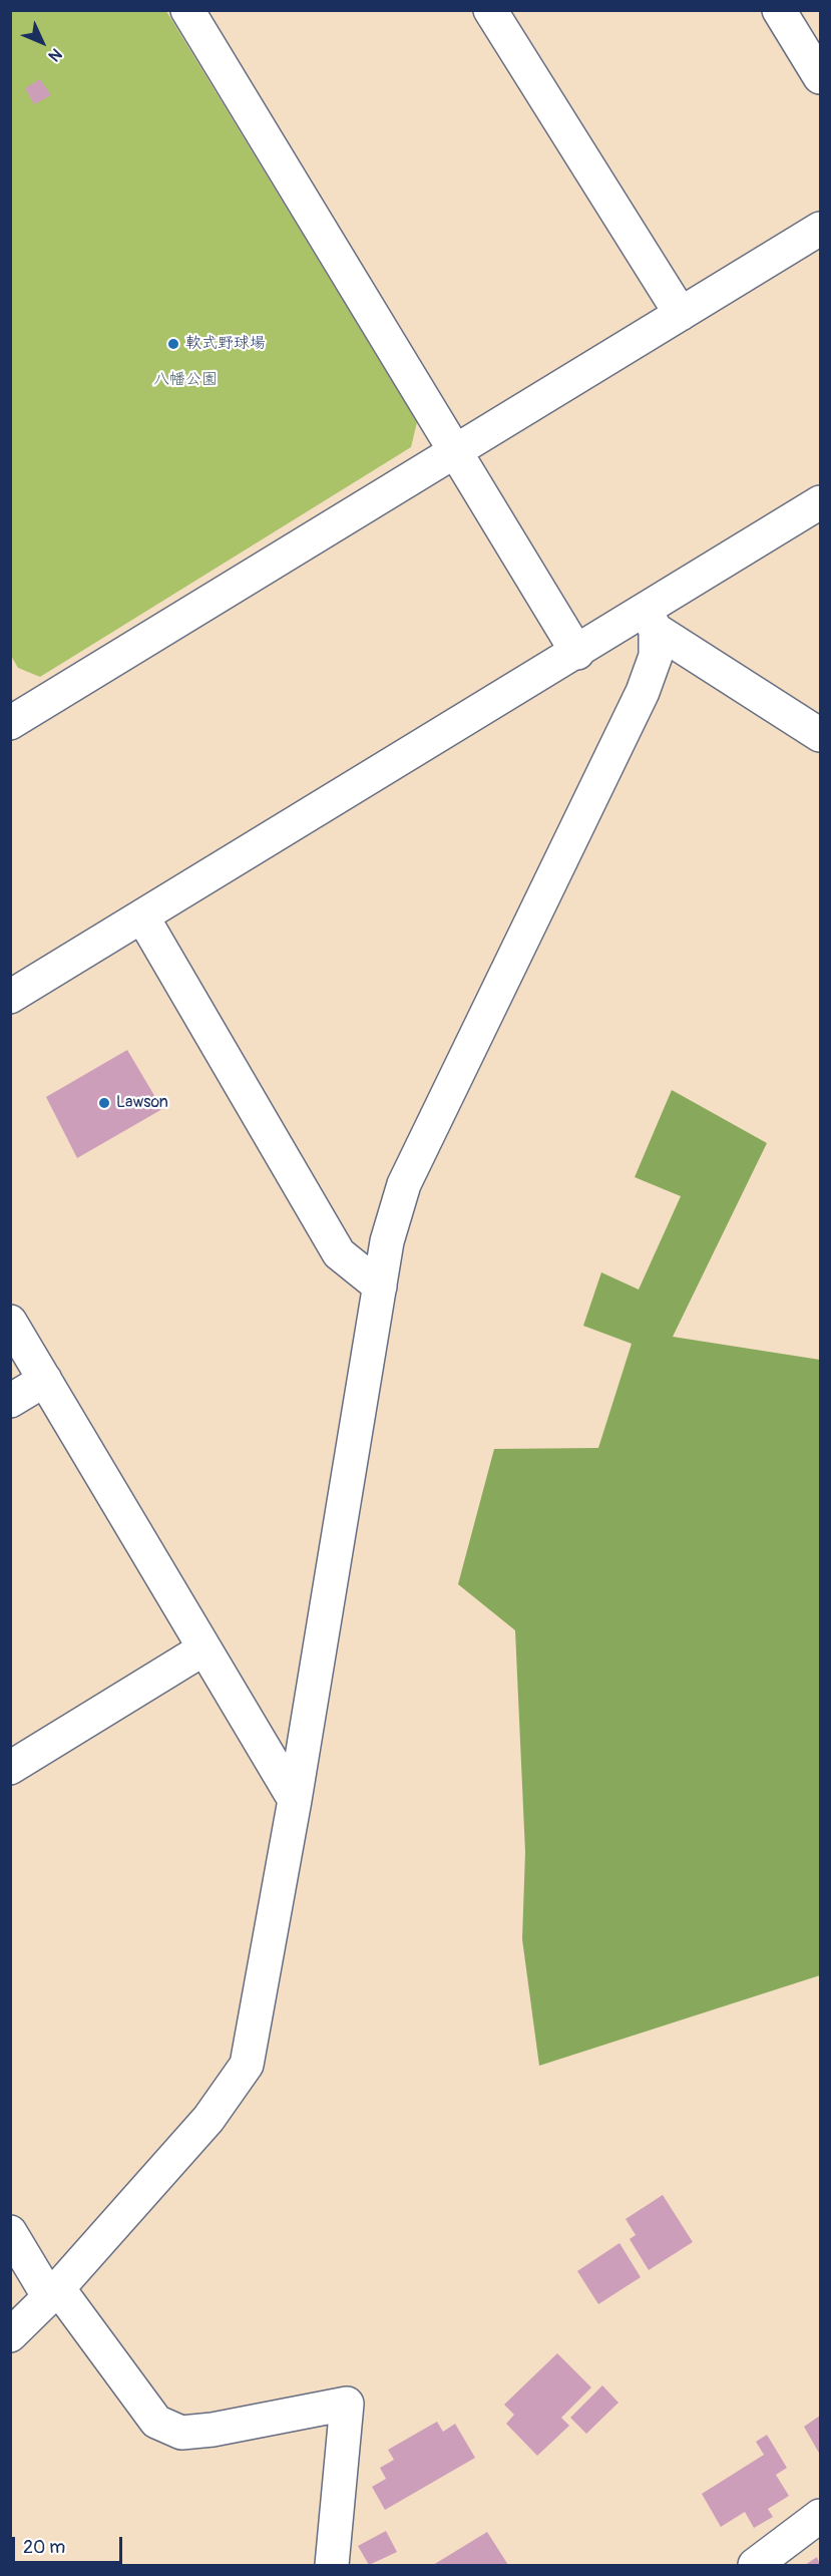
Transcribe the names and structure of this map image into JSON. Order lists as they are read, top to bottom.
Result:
{
  "parks": ["八幡公園"],
  "places": ["軟式野球場", "Lawson"],
  "scale_bar": "20 m",
  "north": "bottom right"
}
